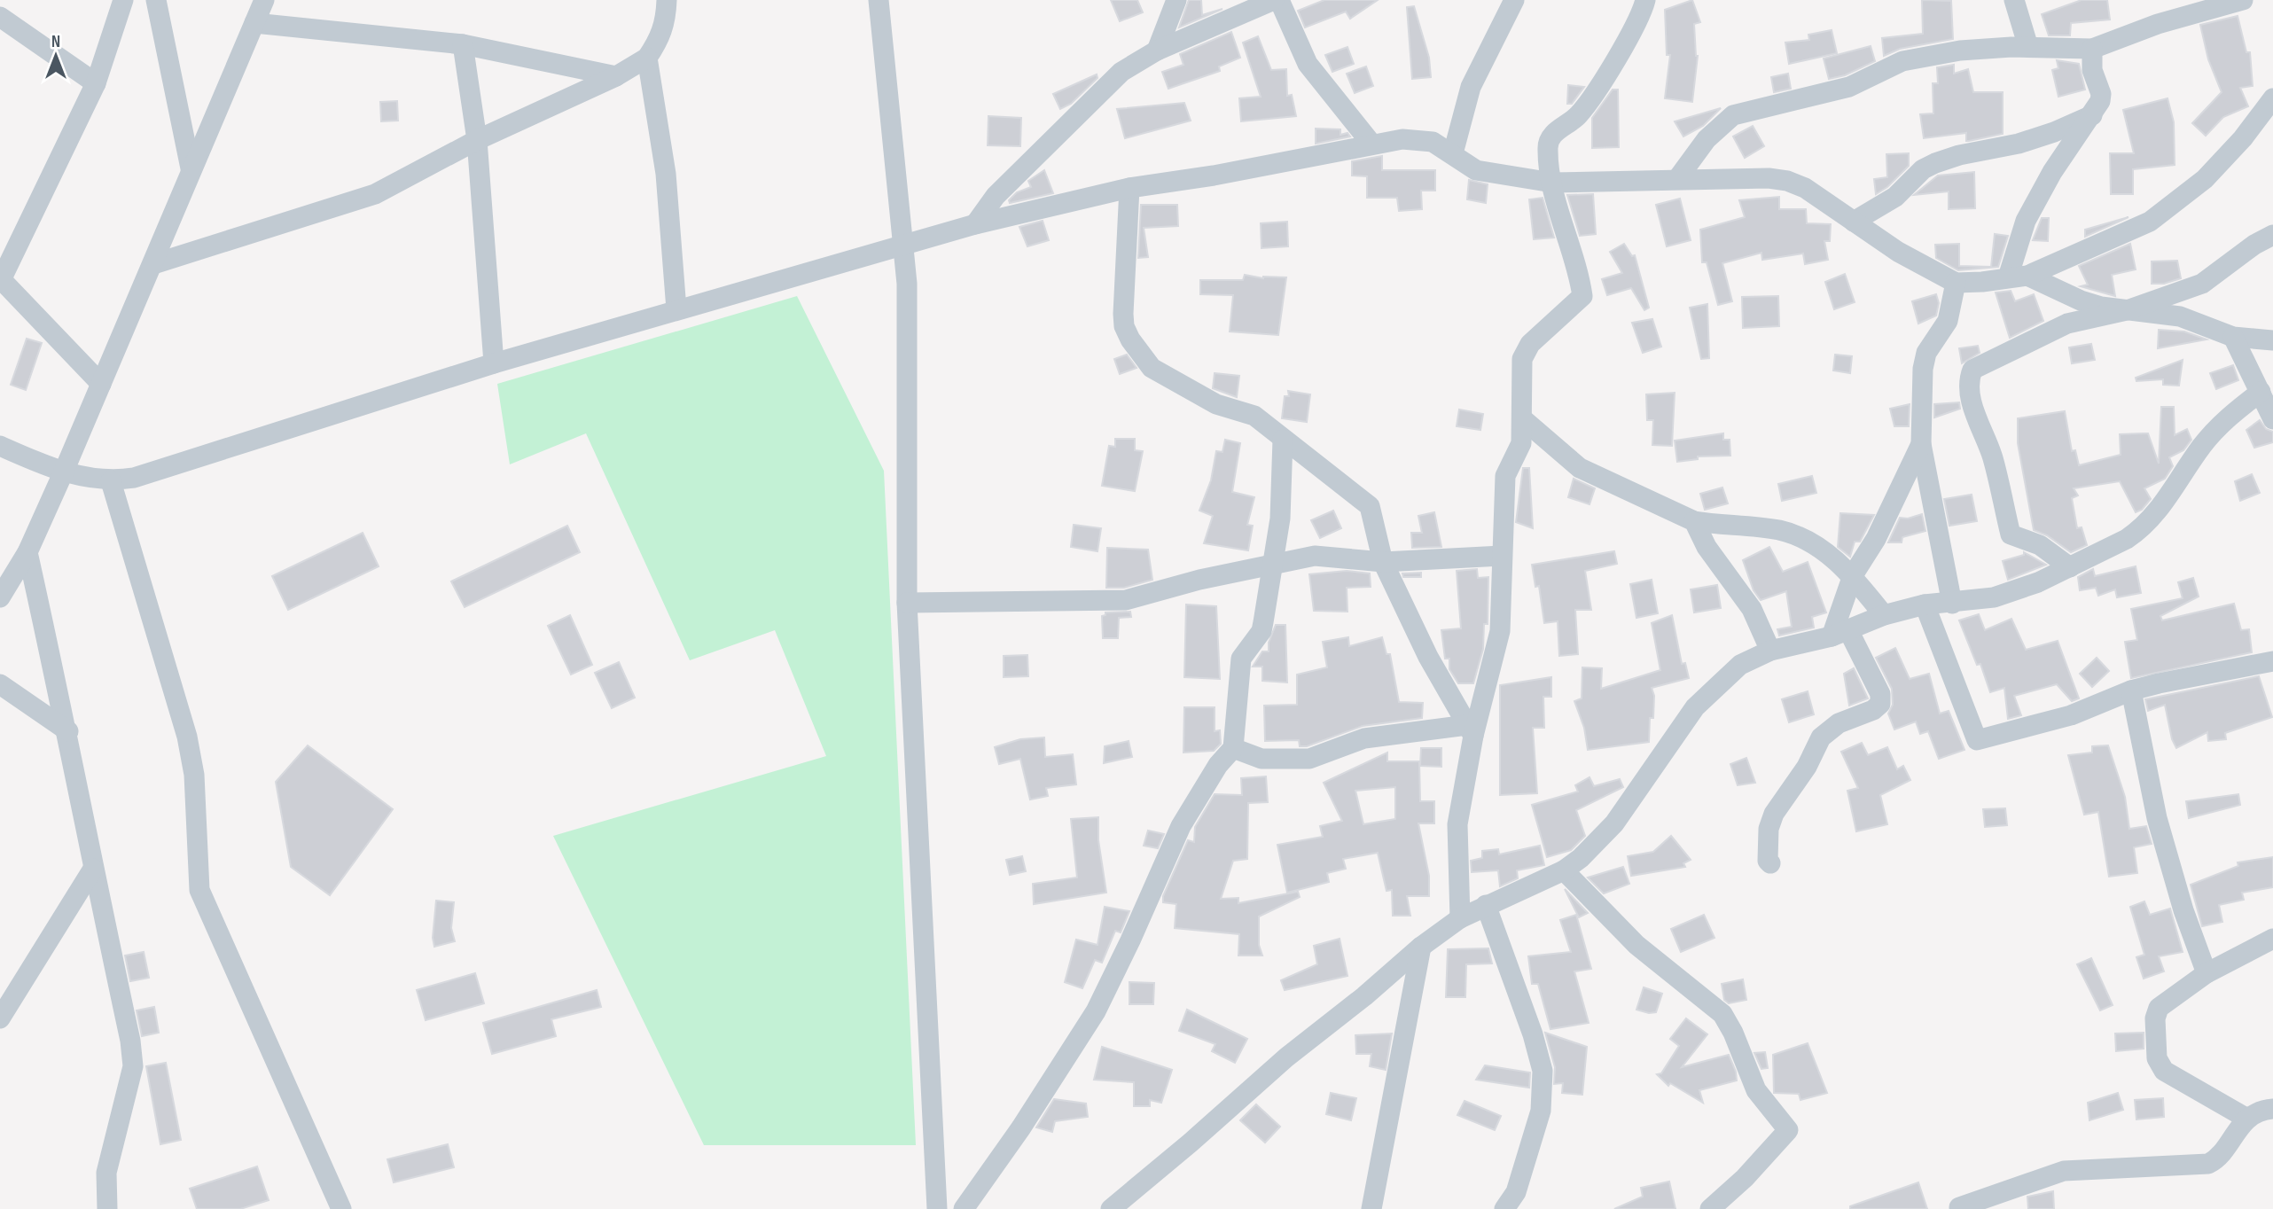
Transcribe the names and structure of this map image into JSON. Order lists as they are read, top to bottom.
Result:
{
  "north": "top"
}
